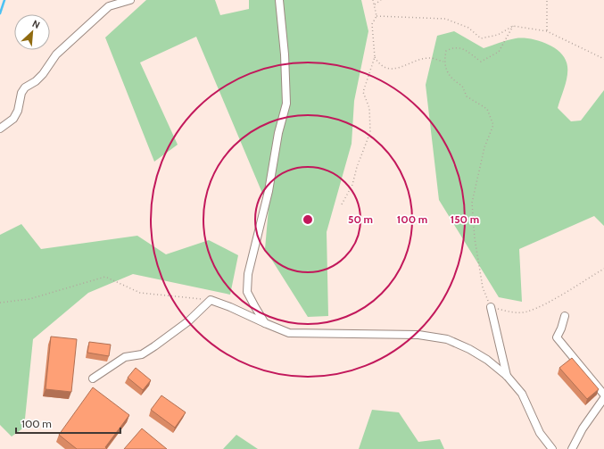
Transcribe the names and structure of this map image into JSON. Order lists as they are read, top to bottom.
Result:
{
  "scale_bar": "100 m",
  "north": "top right",
  "rings": ["50 m", "100 m", "150 m"]
}
